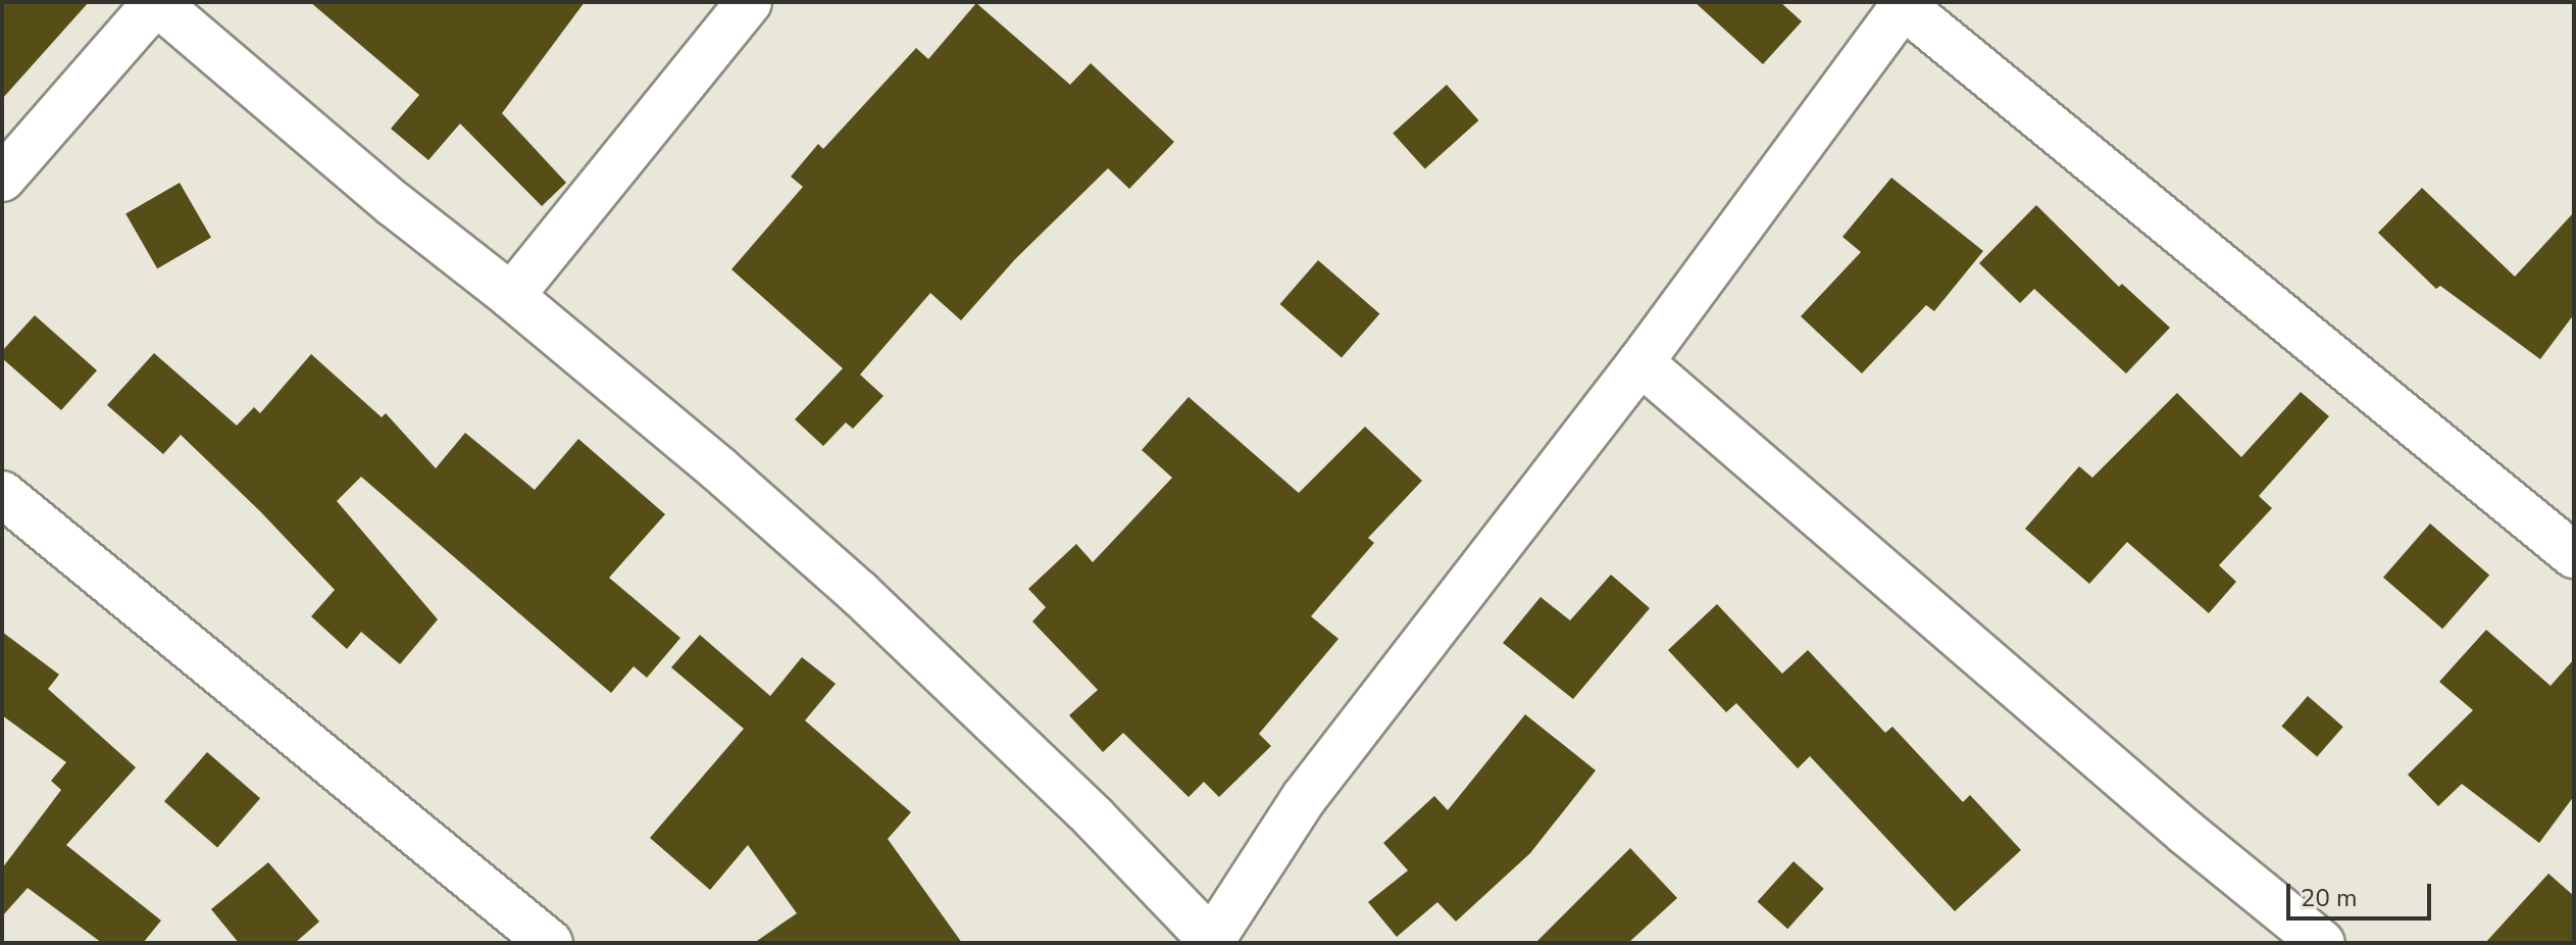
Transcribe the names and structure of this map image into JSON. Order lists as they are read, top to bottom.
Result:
{
  "scale_bar": "20 m"
}
